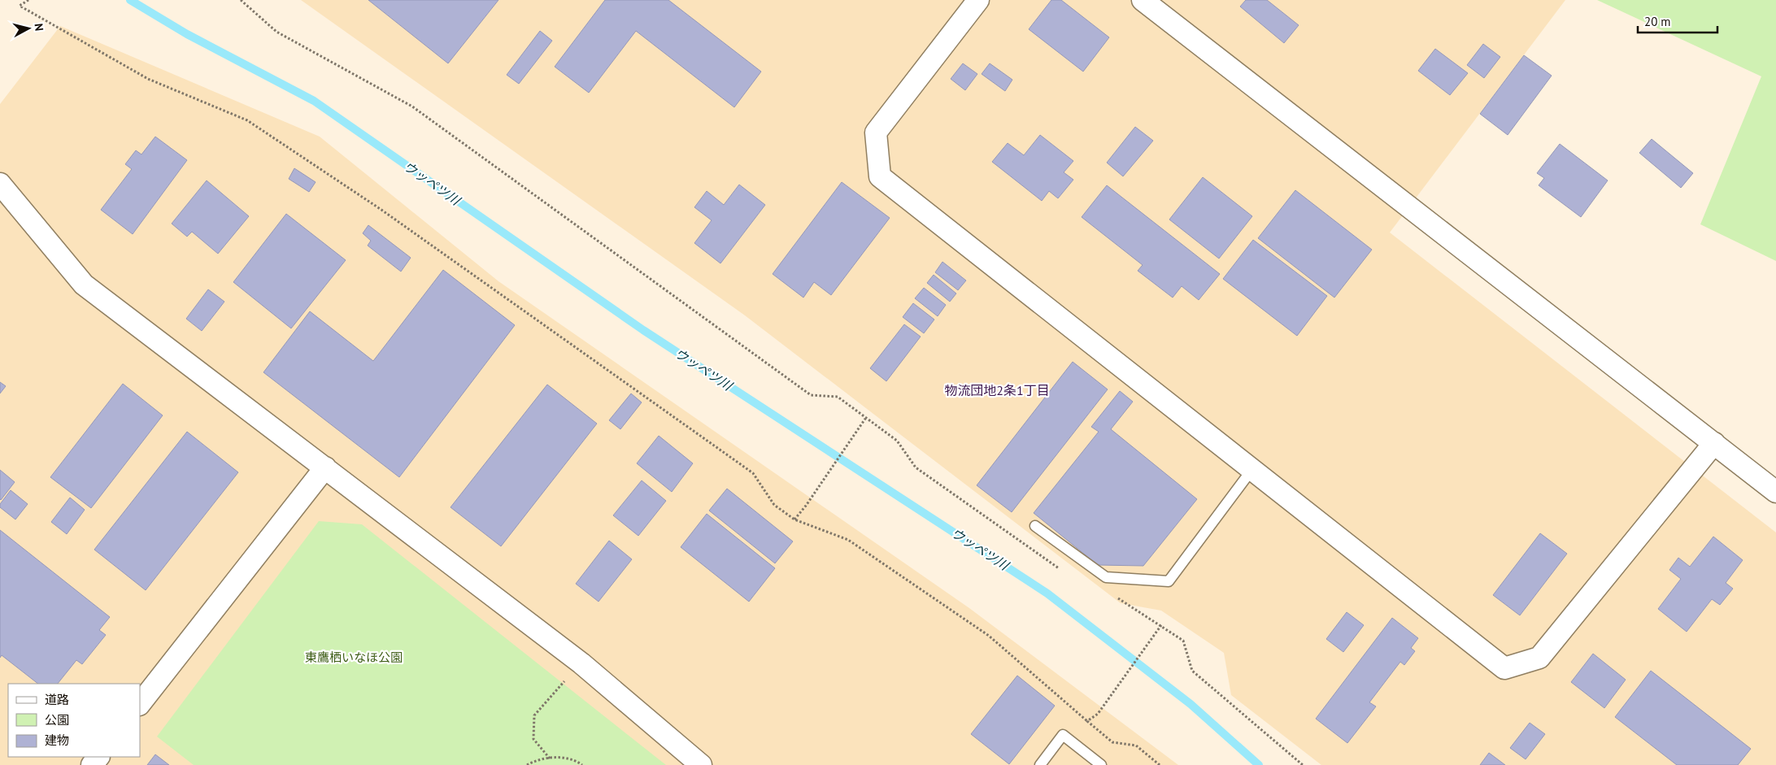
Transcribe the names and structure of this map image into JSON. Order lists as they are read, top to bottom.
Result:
{
  "districts": ["物流団地2条1丁目"],
  "water": ["ウッペツ川"],
  "parks": ["東鷹栖いなほ公園"],
  "legend": ["道路", "公園", "建物"],
  "scale_bar": "20 m",
  "north": "right"
}
